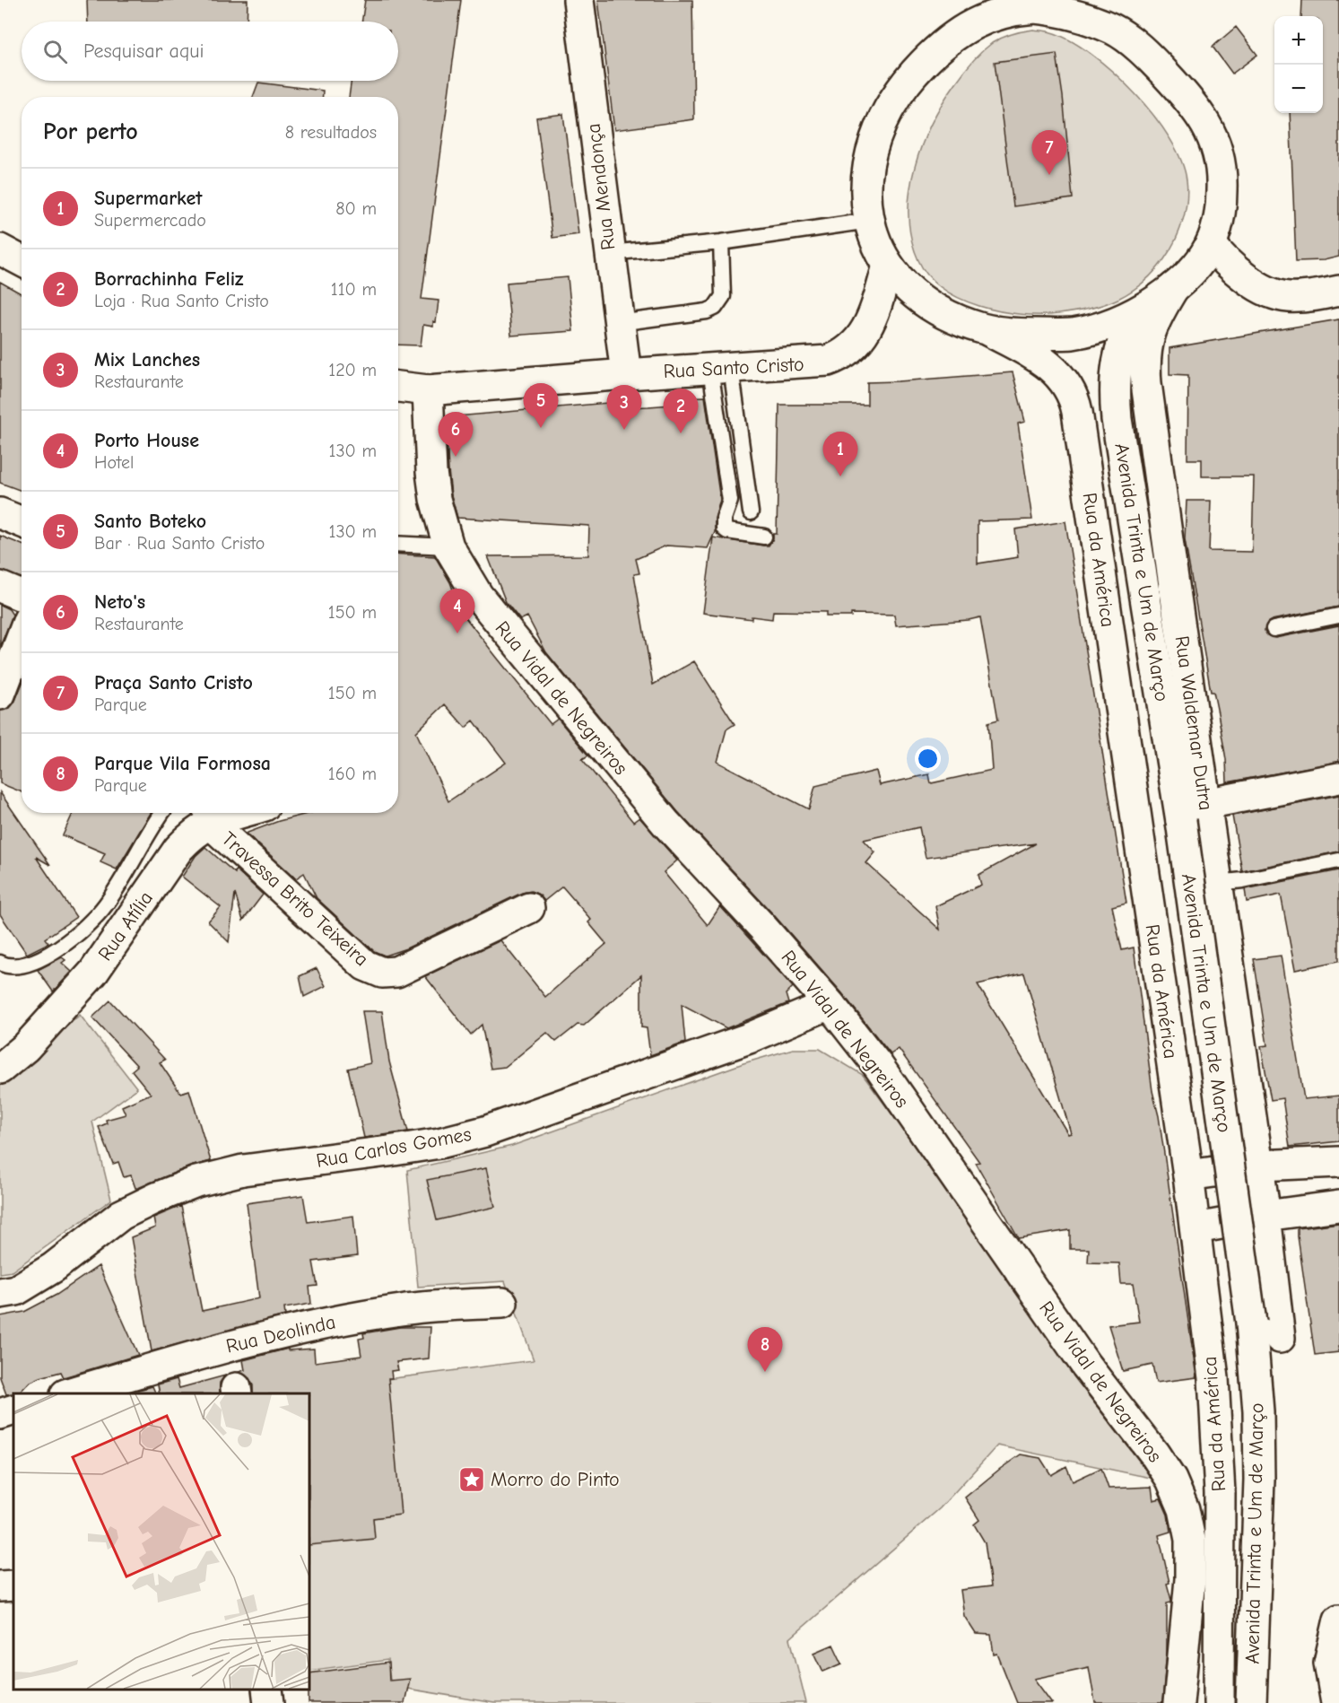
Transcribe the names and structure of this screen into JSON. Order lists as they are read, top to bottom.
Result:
{
  "streets": {
    "street": [
      "Rua Mendonça",
      "Rua Santo Cristo",
      "Rua da América",
      "Avenida Trinta e Um de Março",
      "Rua Vidal de Negreiros",
      "Rua Waldemar Dutra",
      "Travessa Brito Teixeira",
      "Rua Atília",
      "Rua Carlos Gomes",
      "Rua Deolinda"
    ]
  },
  "crossings": [
    ["Rua Mendonça", "Rua Santo Cristo"],
    ["Rua Santo Cristo", "Rua Vidal de Negreiros"],
    ["Rua Vidal de Negreiros", "Rua Carlos Gomes"],
    ["Travessa Brito Teixeira", "Rua Atília"]
  ],
  "places": {
    "place": ["Morro do Pinto"]
  },
  "page": {
    "map_buttons": ["+", "−"],
    "search": "Pesquisar aqui",
    "heading": ["Por perto", "8 resultados"],
    "pins": [
      "7",
      "5",
      "3",
      "2",
      "6",
      "1",
      "4",
      "8"
    ],
    "list": [
      {
        "mark": "1",
        "name": "Supermarket",
        "note": "Supermercado",
        "value": "80 m"
      },
      {
        "mark": "2",
        "name": "Borrachinha Feliz",
        "note": "Loja · Rua Santo Cristo",
        "value": "110 m"
      },
      {
        "mark": "3",
        "name": "Mix Lanches",
        "note": "Restaurante",
        "value": "120 m"
      },
      {
        "mark": "4",
        "name": "Porto House",
        "note": "Hotel",
        "value": "130 m"
      },
      {
        "mark": "5",
        "name": "Santo Boteko",
        "note": "Bar · Rua Santo Cristo",
        "value": "130 m"
      },
      {
        "mark": "6",
        "name": "Neto's",
        "note": "Restaurante",
        "value": "150 m"
      },
      {
        "mark": "7",
        "name": "Praça Santo Cristo",
        "note": "Parque",
        "value": "150 m"
      },
      {
        "mark": "8",
        "name": "Parque Vila Formosa",
        "note": "Parque",
        "value": "160 m"
      }
    ]
  }
}
